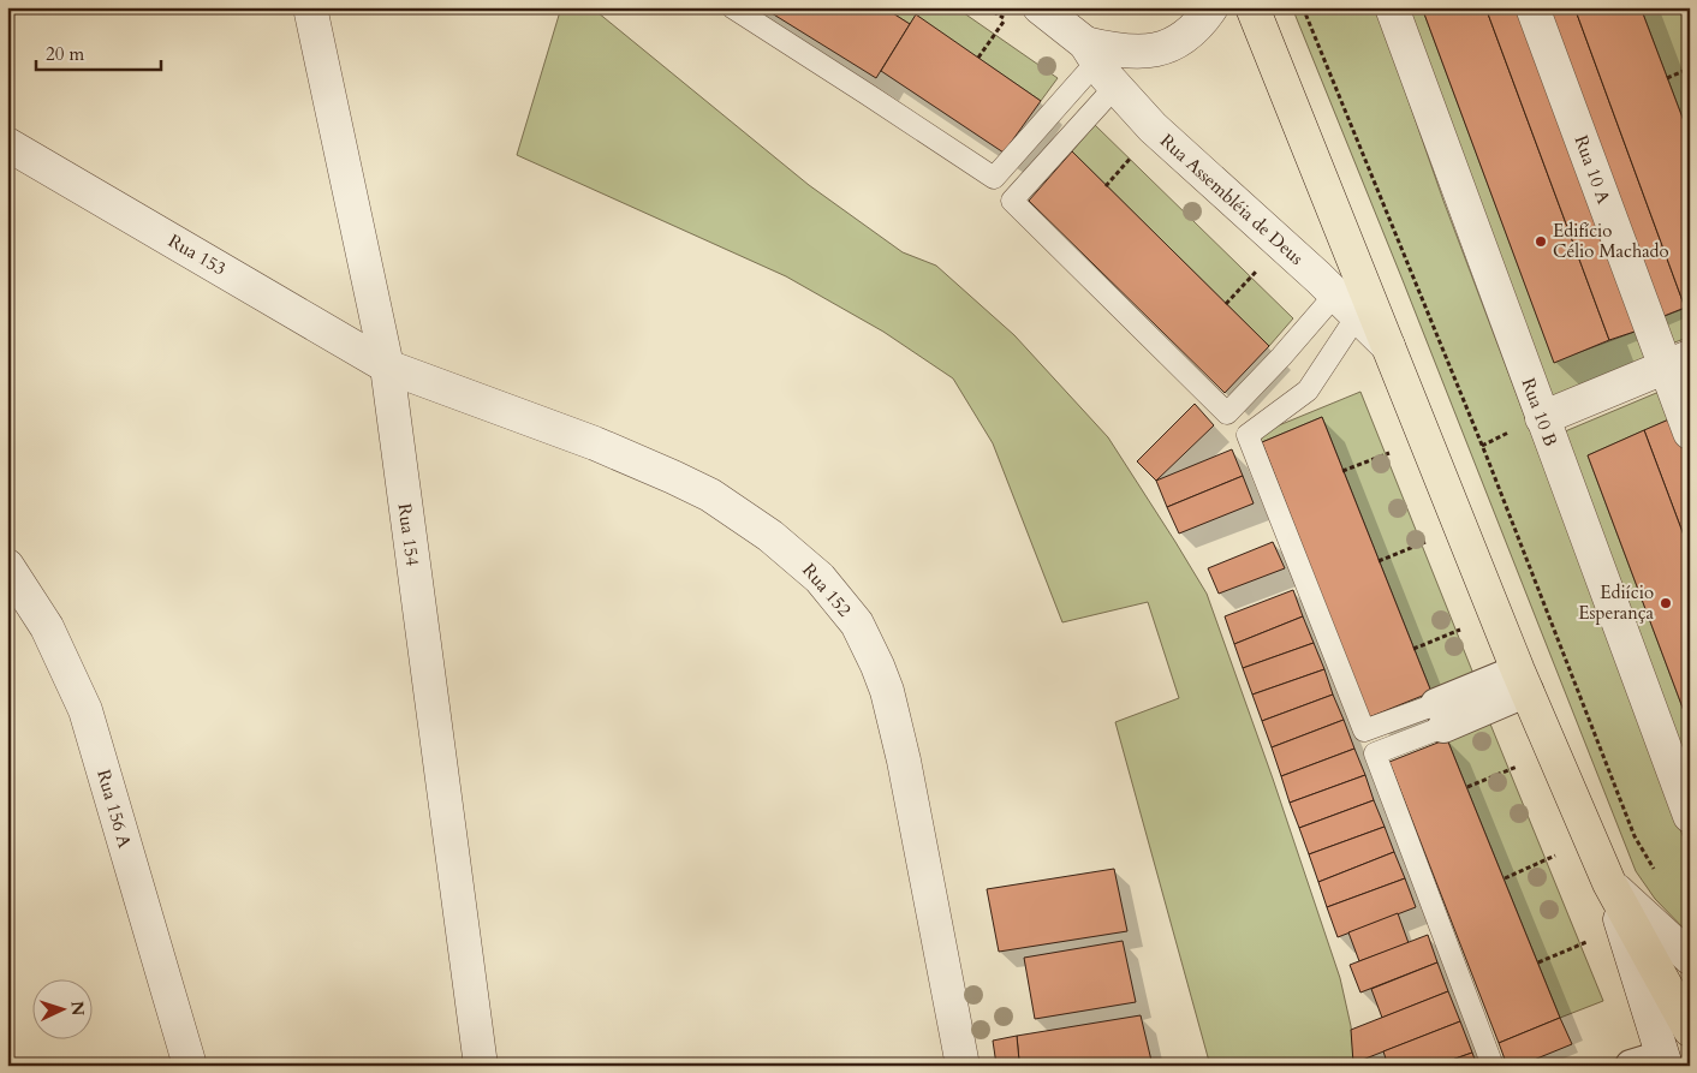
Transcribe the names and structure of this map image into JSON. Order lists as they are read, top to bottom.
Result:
{
  "streets": {
    "street": [
      "Rua 10 A",
      "Rua Assembléia de Deus",
      "Rua 153",
      "Rua 10 B",
      "Rua 154",
      "Rua 152",
      "Rua 156 A"
    ]
  },
  "crossings": [
    ["Rua 153", "Rua 154"],
    ["Rua 153", "Rua 152"],
    ["Rua 154", "Rua 152"]
  ],
  "places": ["Edifício Célio Machado", "Ediício Esperança"],
  "scale_bar": "20 m",
  "north": "right"
}
